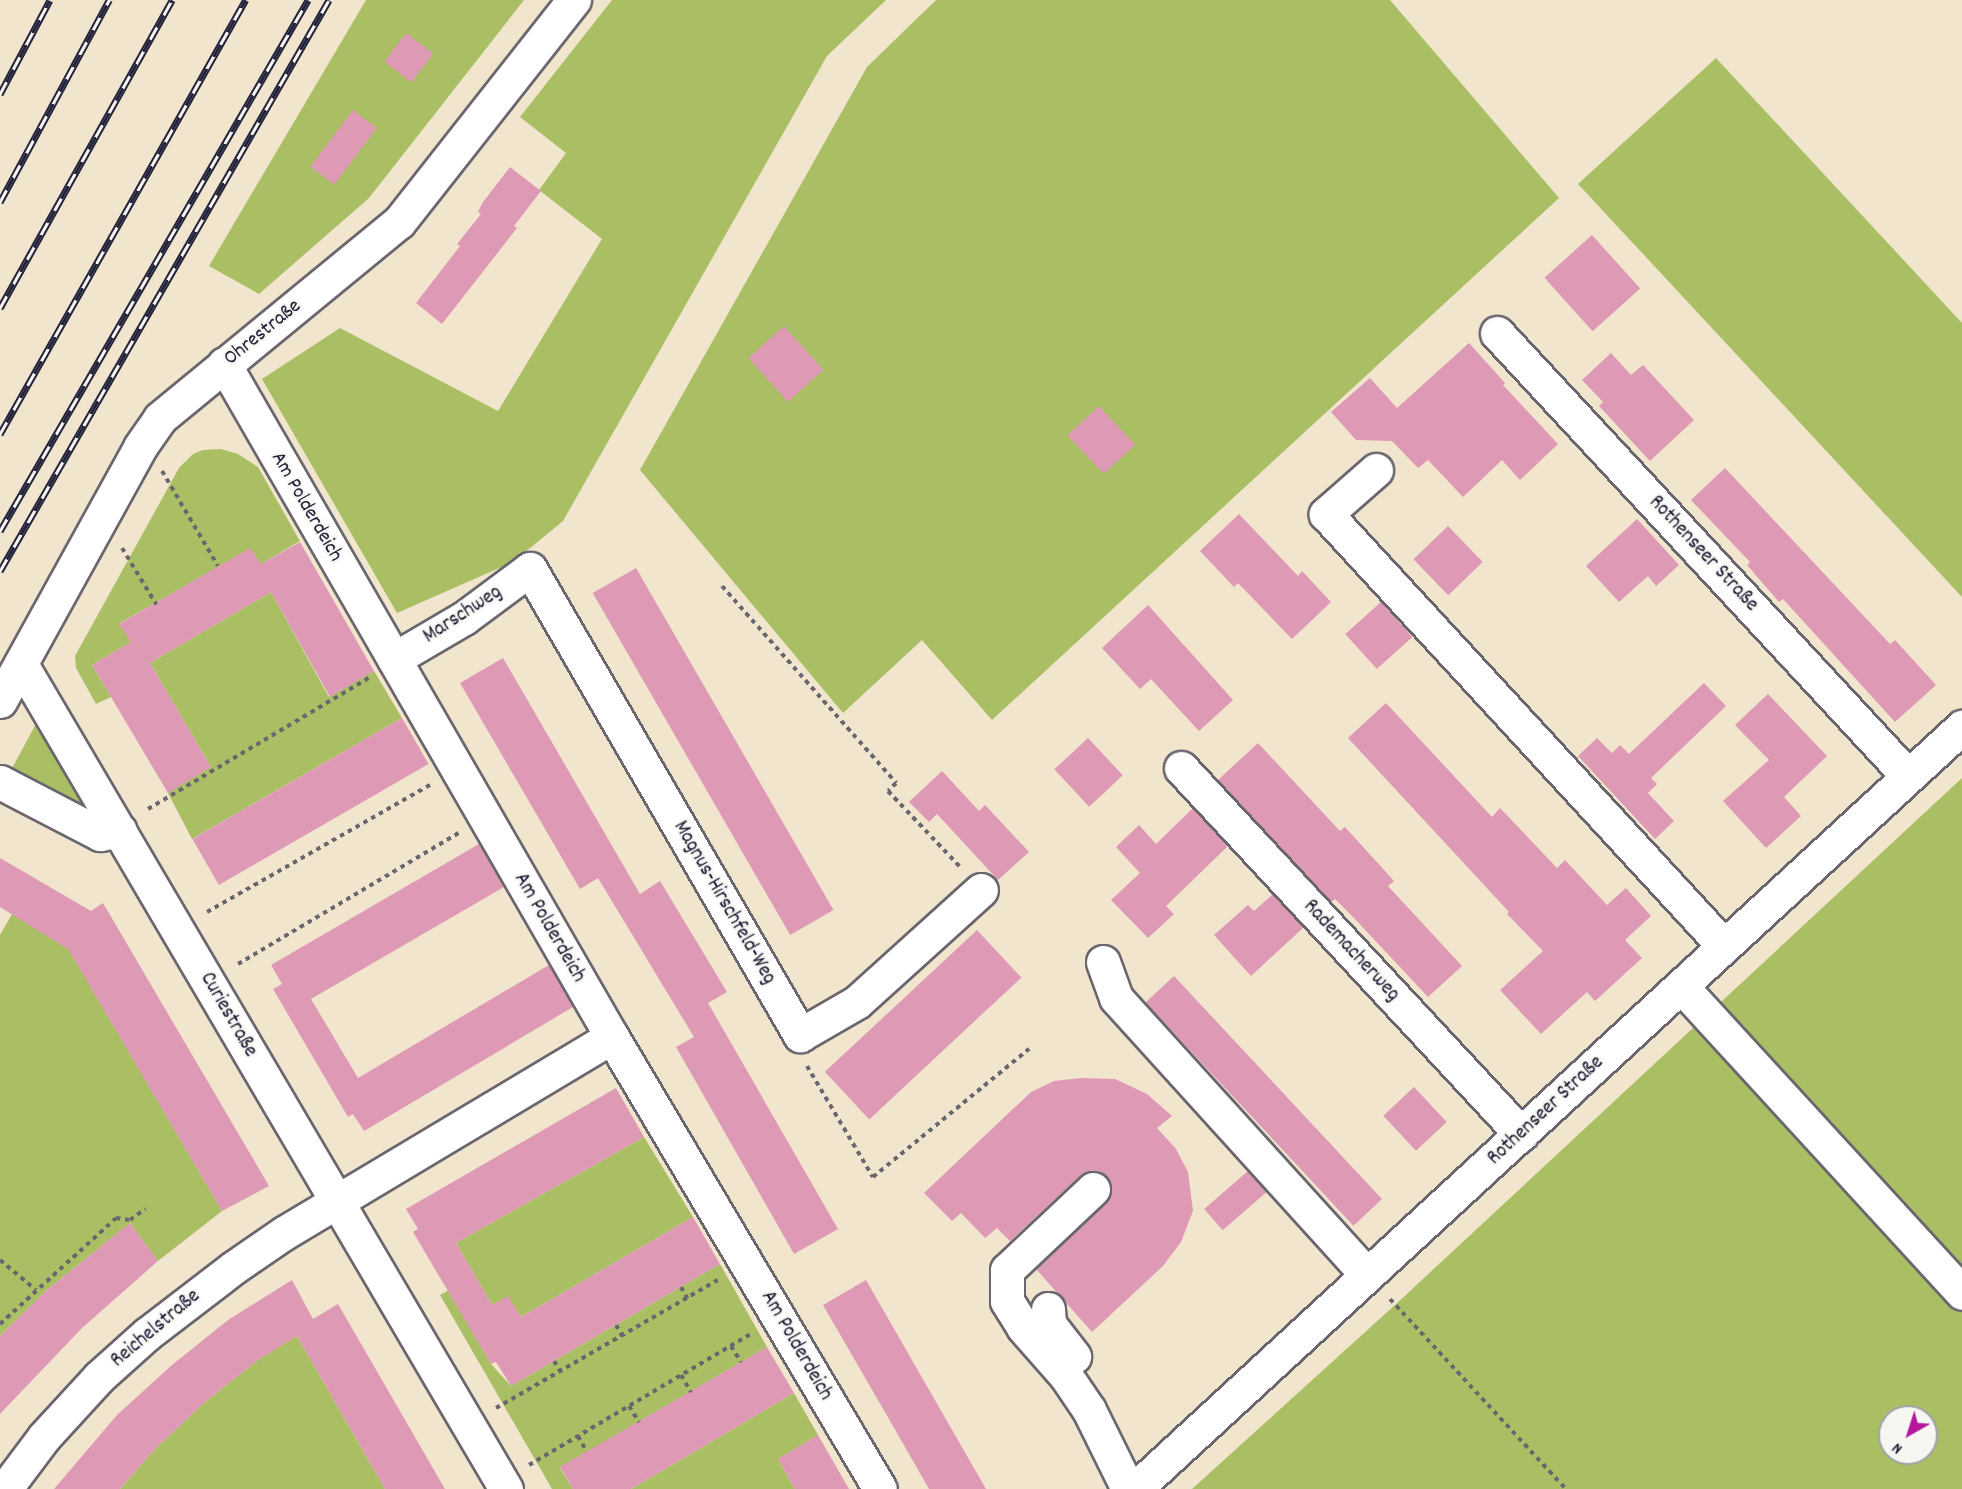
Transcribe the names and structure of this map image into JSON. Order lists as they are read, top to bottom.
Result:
{
  "streets": {
    "street": [
      "Ohrestraße",
      "Am Polderdeich",
      "Rothenseer Straße",
      "Marschweg",
      "Magnus-Hirschfeld-Weg",
      "Rademacherweg",
      "Curiestraße",
      "Reichelstraße"
    ]
  },
  "crossings": [
    ["Ohrestraße", "Am Polderdeich"],
    ["Ohrestraße", "Curiestraße"],
    ["Am Polderdeich", "Marschweg"],
    ["Rothenseer Straße", "Rademacherweg"],
    ["Marschweg", "Magnus-Hirschfeld-Weg"],
    ["Curiestraße", "Reichelstraße"]
  ],
  "north": "bottom left"
}
